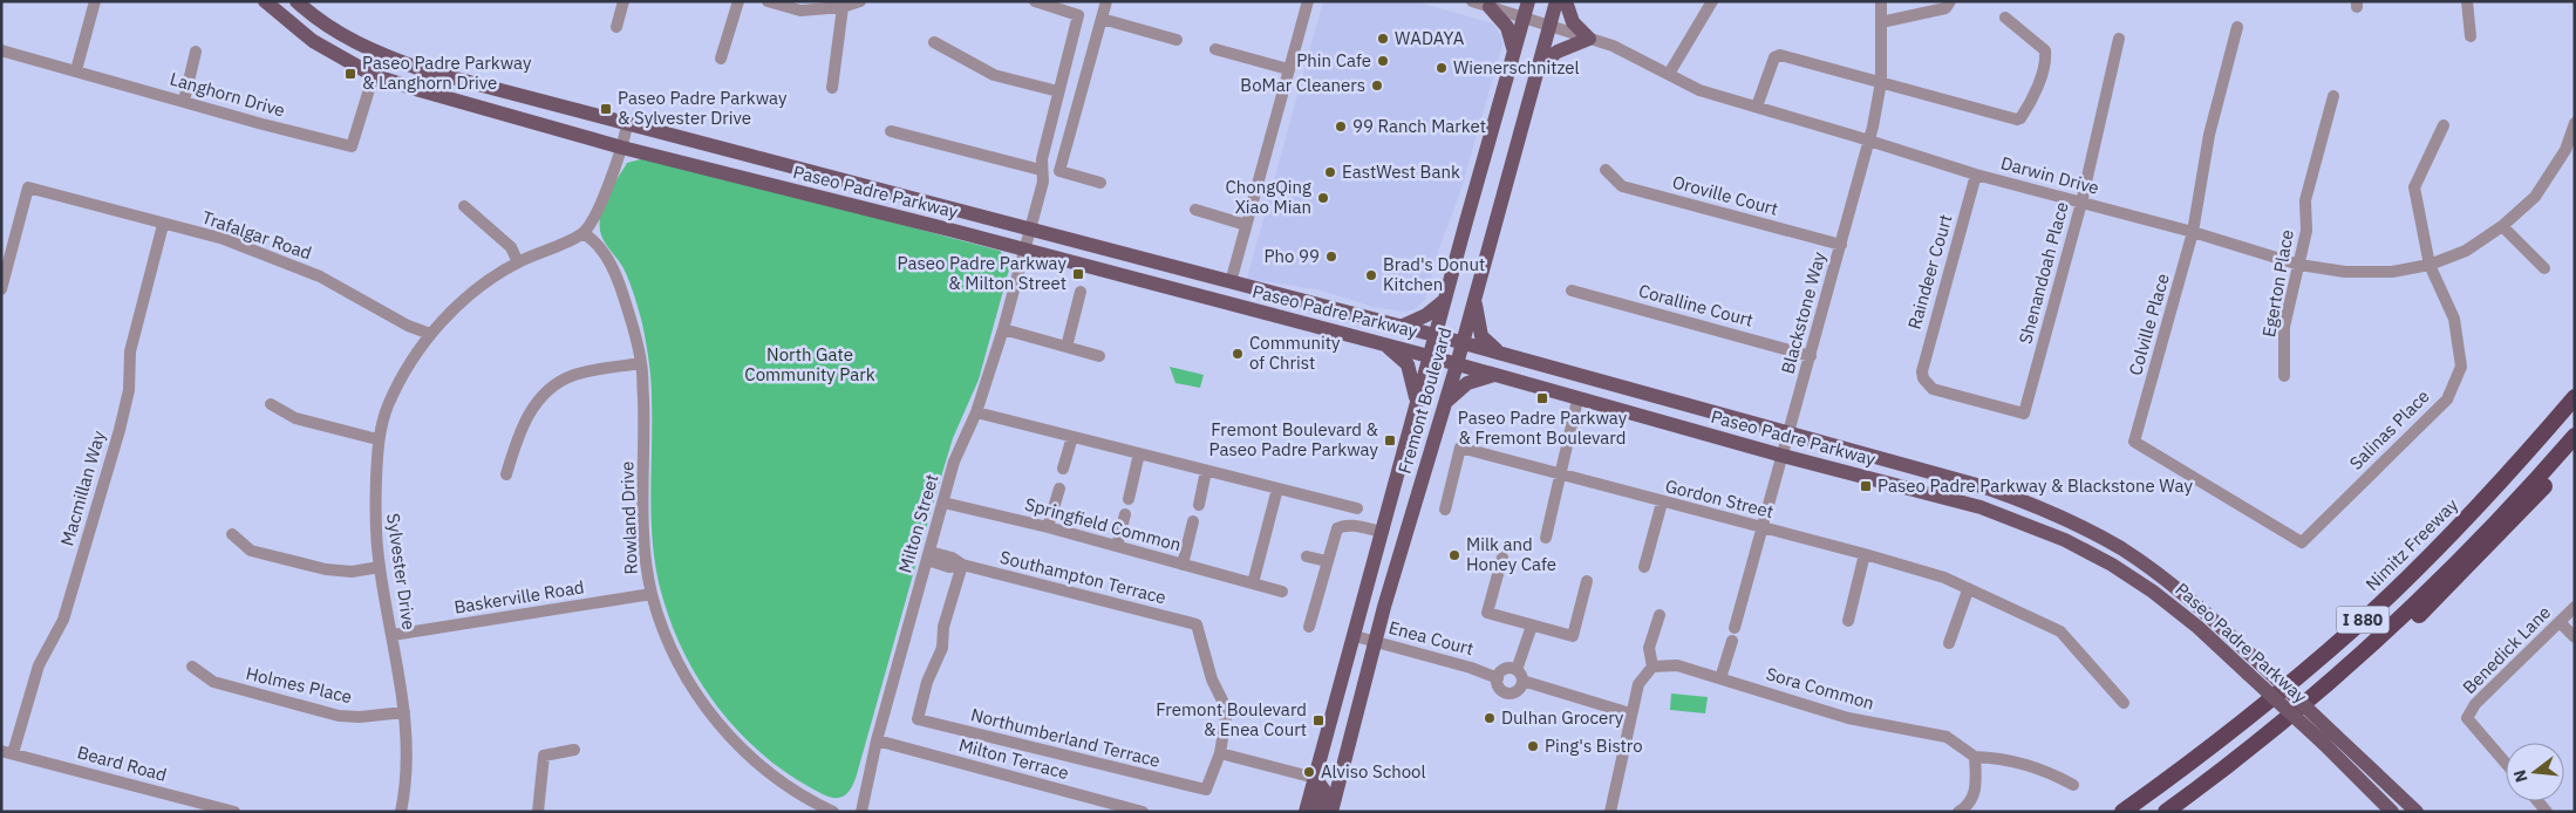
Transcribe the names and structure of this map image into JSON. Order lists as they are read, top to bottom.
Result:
{
  "streets": {
    "highway": ["Nimitz Freeway", "I 880"],
    "main road": ["Paseo Padre Parkway", "Fremont Boulevard"],
    "street": [
      "Langhorn Drive",
      "Darwin Drive",
      "Oroville Court",
      "Trafalgar Road",
      "Raindeer Court",
      "Shenandoah Place",
      "Egerton Place",
      "Coralline Court",
      "Blackstone Way",
      "Colville Place",
      "Salinas Place",
      "Macmillan Way",
      "Gordon Street",
      "Rowland Drive",
      "Milton Street",
      "Springfield Common",
      "Sylvester Drive",
      "Southampton Terrace",
      "Baskerville Road",
      "Enea Court",
      "Benedick Lane",
      "Holmes Place",
      "Sora Common",
      "Northumberland Terrace",
      "Milton Terrace",
      "Beard Road"
    ]
  },
  "crossings": [
    ["Langhorn Drive", "Paseo Padre Parkway"],
    ["Darwin Drive", "Raindeer Court"],
    ["Darwin Drive", "Shenandoah Place"],
    ["Darwin Drive", "Egerton Place"],
    ["Darwin Drive", "Blackstone Way"],
    ["Darwin Drive", "Colville Place"],
    ["Darwin Drive", "Fremont Boulevard"],
    ["Darwin Drive", "Salinas Place"],
    ["Paseo Padre Parkway", "Blackstone Way"],
    ["Paseo Padre Parkway", "Fremont Boulevard"],
    ["Paseo Padre Parkway", "Milton Street"],
    ["Oroville Court", "Blackstone Way"],
    ["Trafalgar Road", "Macmillan Way"],
    ["Trafalgar Road", "Sylvester Drive"],
    ["Raindeer Court", "Shenandoah Place"],
    ["Coralline Court", "Blackstone Way"],
    ["Blackstone Way", "Gordon Street"],
    ["Blackstone Way", "Sora Common"],
    ["Colville Place", "Salinas Place"],
    ["Fremont Boulevard", "Enea Court"],
    ["Macmillan Way", "Beard Road"],
    ["Rowland Drive", "Sylvester Drive"],
    ["Rowland Drive", "Baskerville Road"],
    ["Milton Street", "Springfield Common"],
    ["Milton Street", "Southampton Terrace"],
    ["Milton Street", "Milton Terrace"],
    ["Sylvester Drive", "Baskerville Road"],
    ["Sylvester Drive", "Holmes Place"],
    ["Southampton Terrace", "Northumberland Terrace"]
  ],
  "parks": ["North Gate Community Park"],
  "places": {
    "other": [
      "WADAYA",
      "Phin Cafe",
      "Wienerschnitzel",
      "BoMar Cleaners",
      "99 Ranch Market",
      "EastWest Bank",
      "ChongQing Xiao Mian",
      "Pho 99",
      "Brad's Donut Kitchen",
      "Community of Christ",
      "Milk and Honey Cafe",
      "Dulhan Grocery",
      "Ping's Bistro",
      "Alviso School"
    ],
    "transit": [
      "Paseo Padre Parkway & Langhorn Drive",
      "Paseo Padre Parkway & Sylvester Drive",
      "Paseo Padre Parkway & Milton Street",
      "Paseo Padre Parkway & Fremont Boulevard",
      "Fremont Boulevard & Paseo Padre Parkway",
      "Paseo Padre Parkway & Blackstone Way",
      "Fremont Boulevard & Enea Court"
    ]
  },
  "north": "left"
}
